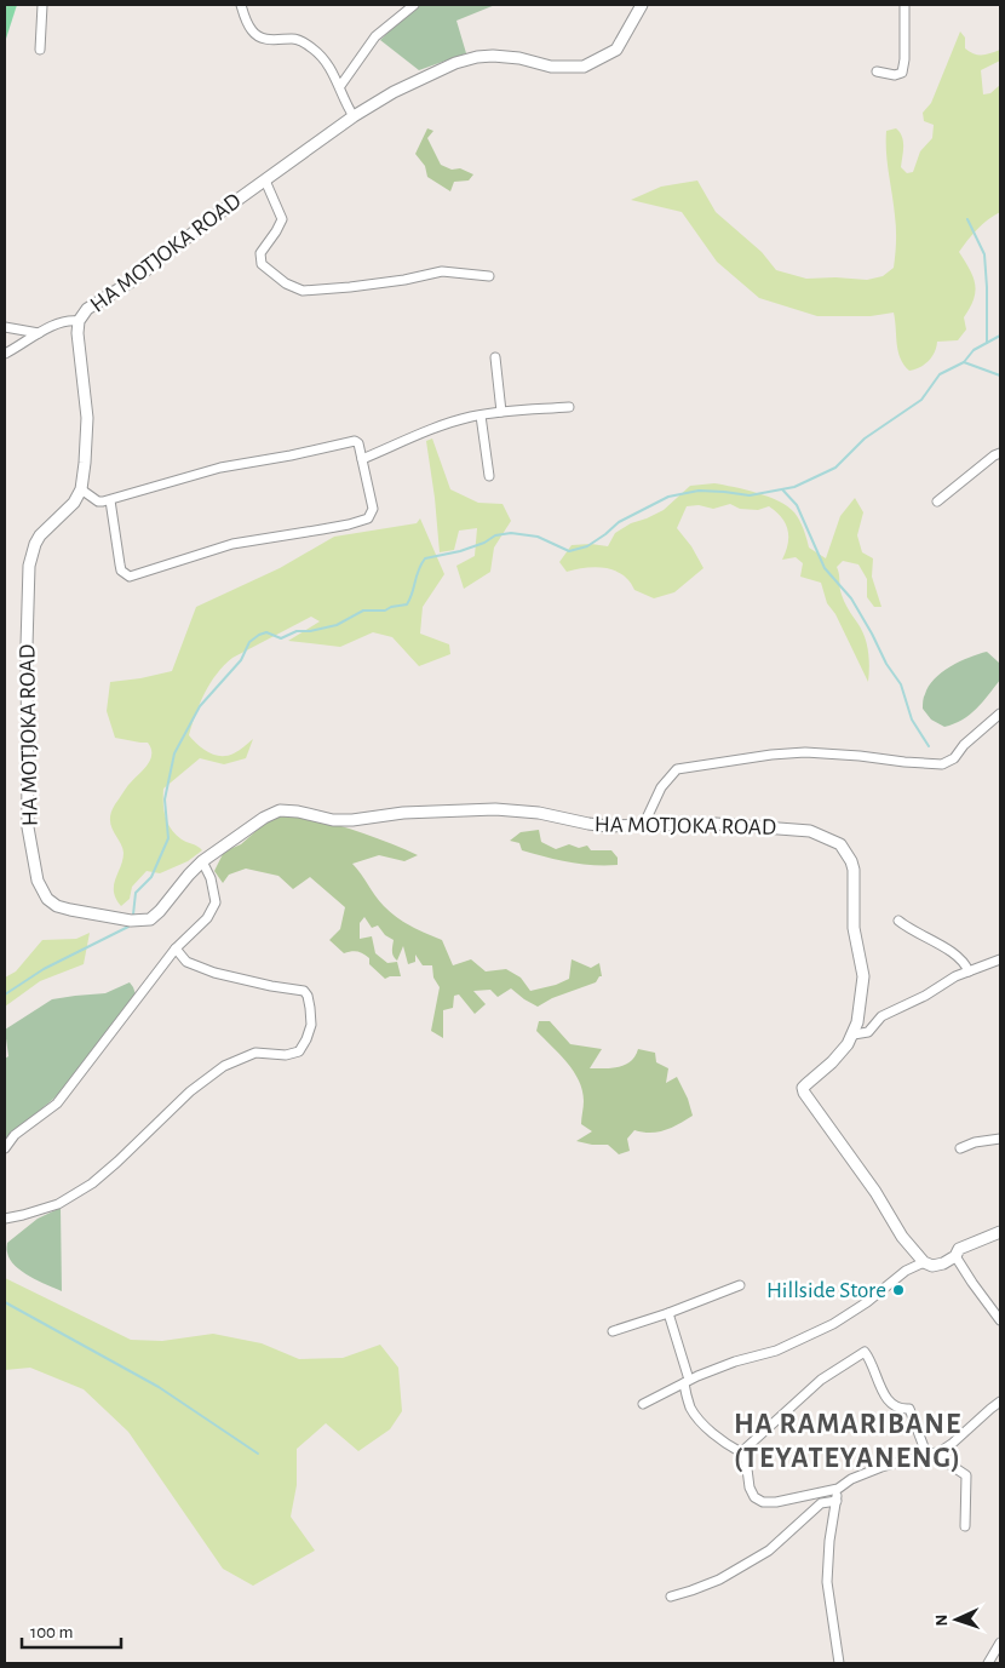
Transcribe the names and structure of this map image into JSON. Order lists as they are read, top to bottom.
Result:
{
  "streets": {
    "street": ["HA MOTJOKA ROAD"]
  },
  "districts": ["HA RAMARIBANE (TEYATEYANENG)"],
  "places": ["Hillside Store"],
  "scale_bar": "100 m",
  "north": "left"
}
